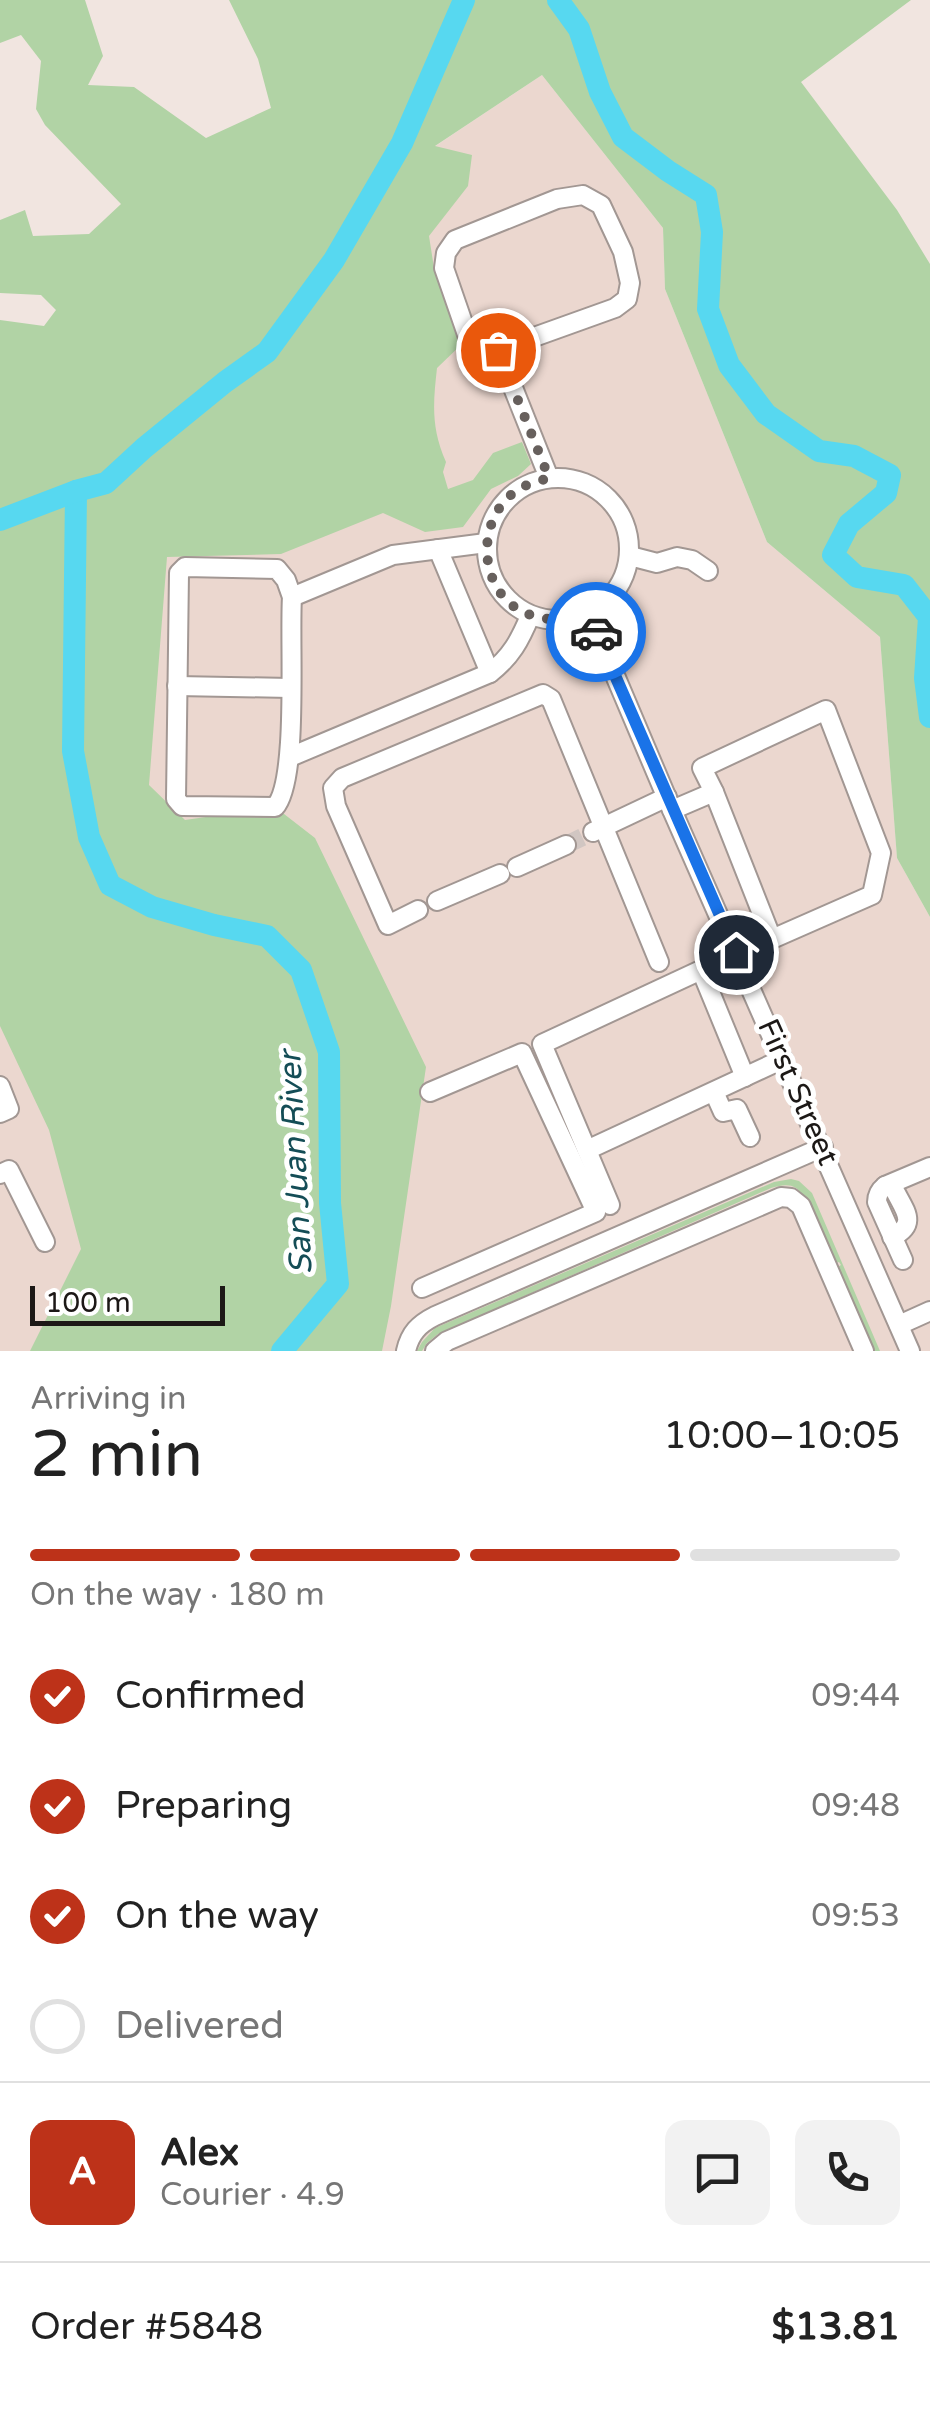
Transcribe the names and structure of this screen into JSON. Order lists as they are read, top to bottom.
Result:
{
  "streets": {
    "street": ["First Street"]
  },
  "water": ["San Juan River"],
  "scale_bar": "100 m",
  "page": {
    "scale": "100 m",
    "heading": ["2 min", "Arriving in", "10:00–10:05"],
    "panel": [
      "Alex",
      "Courier · 4.9",
      "Order #5848",
      "$13.81"
    ],
    "bar": "On the way · 180 m",
    "list": [
      ["Confirmed", "09:44"],
      ["Preparing", "09:48"],
      ["On the way", "09:53"],
      "Delivered"
    ],
    "round": "A"
  }
}
